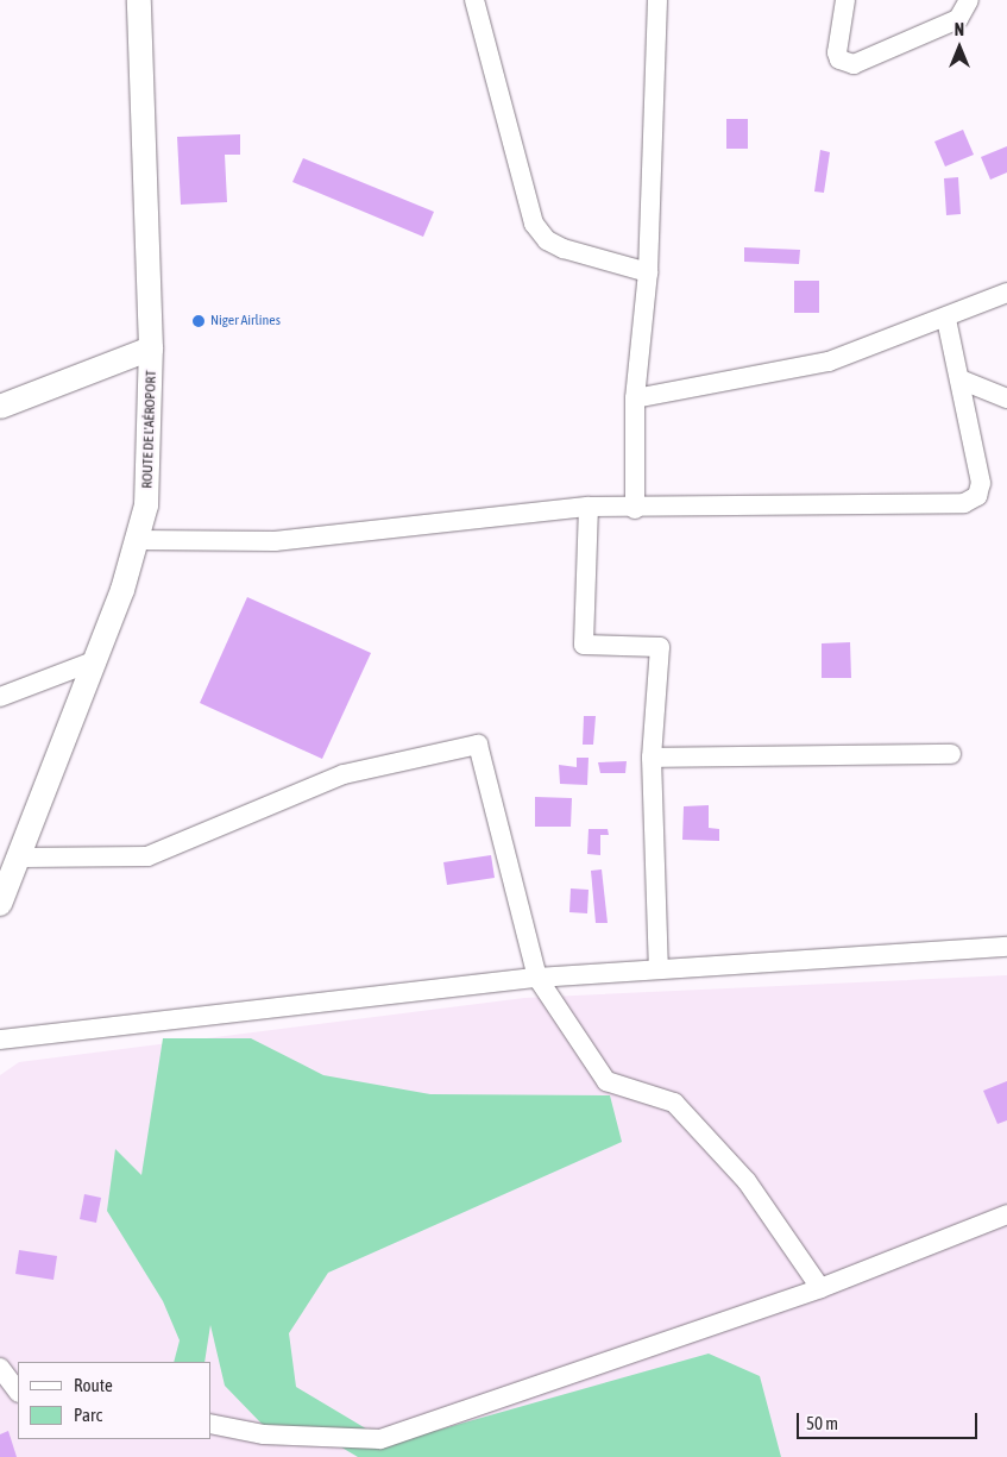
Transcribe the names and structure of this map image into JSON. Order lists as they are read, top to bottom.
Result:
{
  "streets": {
    "street": ["ROUTE DE L'AÉROPORT"]
  },
  "places": ["Niger Airlines"],
  "legend": ["Route", "Parc"],
  "scale_bar": "50 m",
  "north": "top"
}
